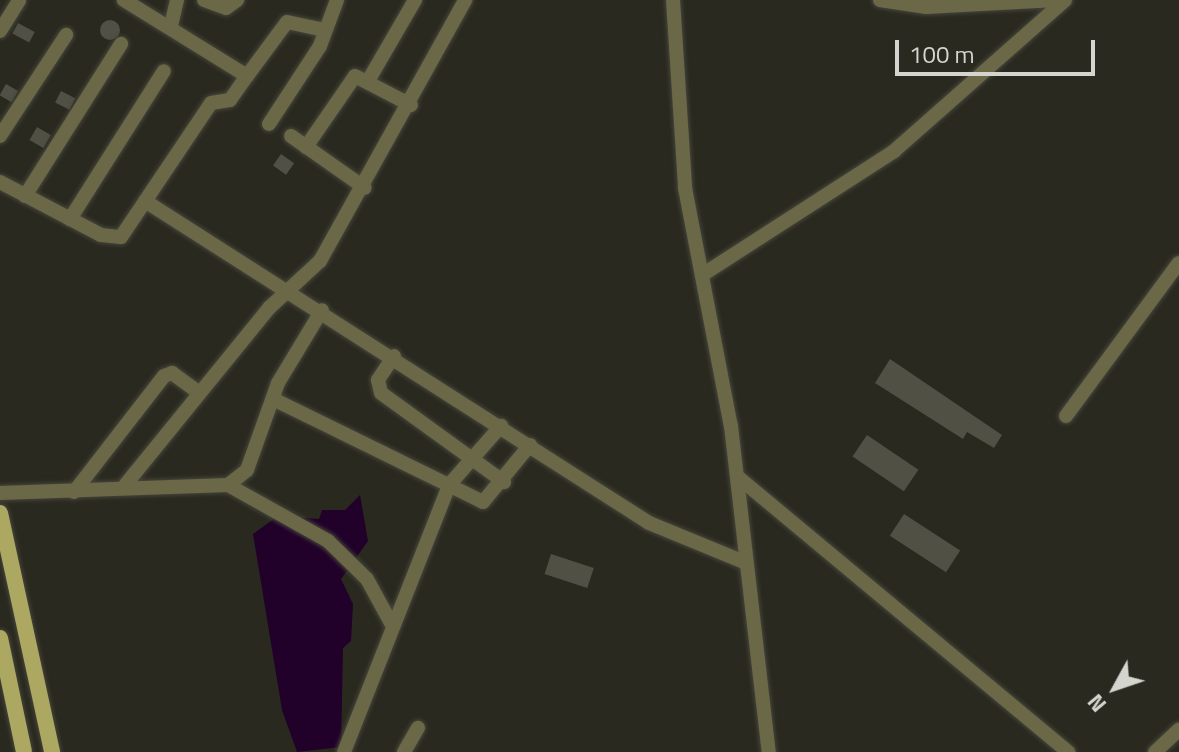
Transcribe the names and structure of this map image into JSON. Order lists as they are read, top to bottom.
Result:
{
  "scale_bar": "100 m",
  "north": "bottom left"
}
